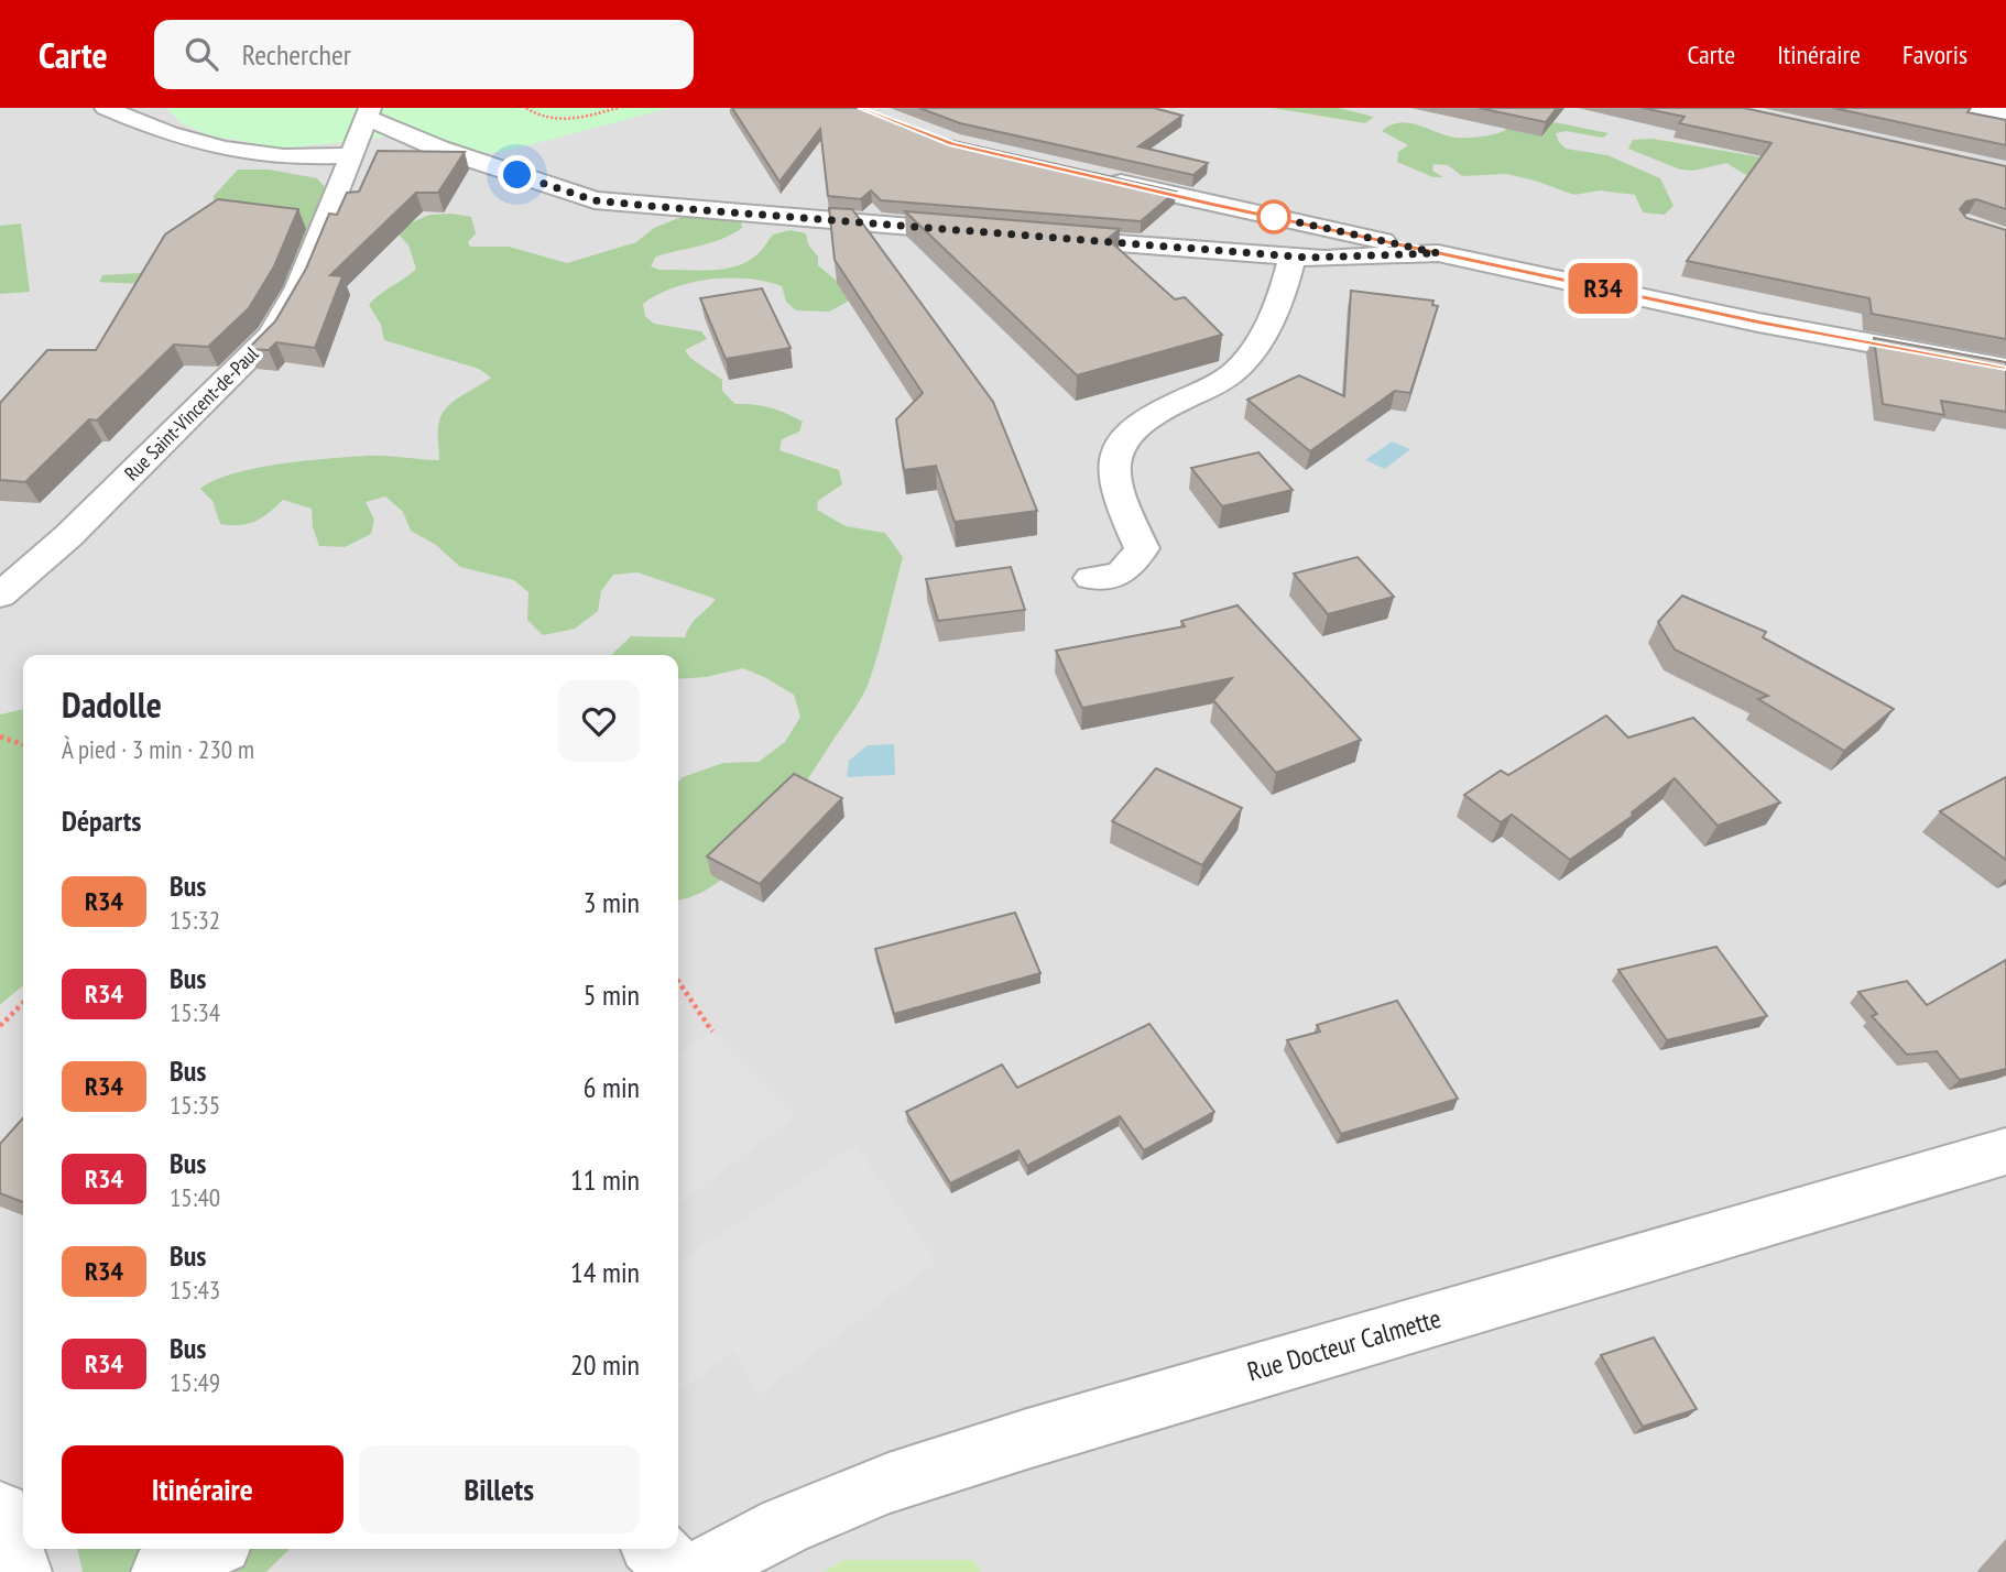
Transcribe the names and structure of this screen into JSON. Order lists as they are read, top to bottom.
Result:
{
  "streets": {
    "street": ["Rue Saint-Vincent-de-Paul", "Rue Docteur Calmette"]
  },
  "lines": ["bus line R34"],
  "page": {
    "header": "Carte",
    "search": "Rechercher",
    "nav": ["Carte", "Itinéraire", "Favoris"],
    "on_map": "R34",
    "heading": [
      ["Dadolle", "À pied · 3 min · 230 m"],
      "Départs"
    ],
    "list": [
      {
        "mark": "R34",
        "name": "Bus",
        "note": "15:32",
        "value": "3 min"
      },
      {
        "mark": "R34",
        "name": "Bus",
        "note": "15:34",
        "value": "5 min"
      },
      {
        "mark": "R34",
        "name": "Bus",
        "note": "15:35",
        "value": "6 min"
      },
      {
        "mark": "R34",
        "name": "Bus",
        "note": "15:40",
        "value": "11 min"
      },
      {
        "mark": "R34",
        "name": "Bus",
        "note": "15:43",
        "value": "14 min"
      },
      {
        "mark": "R34",
        "name": "Bus",
        "note": "15:49",
        "value": "20 min"
      }
    ],
    "buttons": ["Itinéraire", "Billets"]
  }
}
